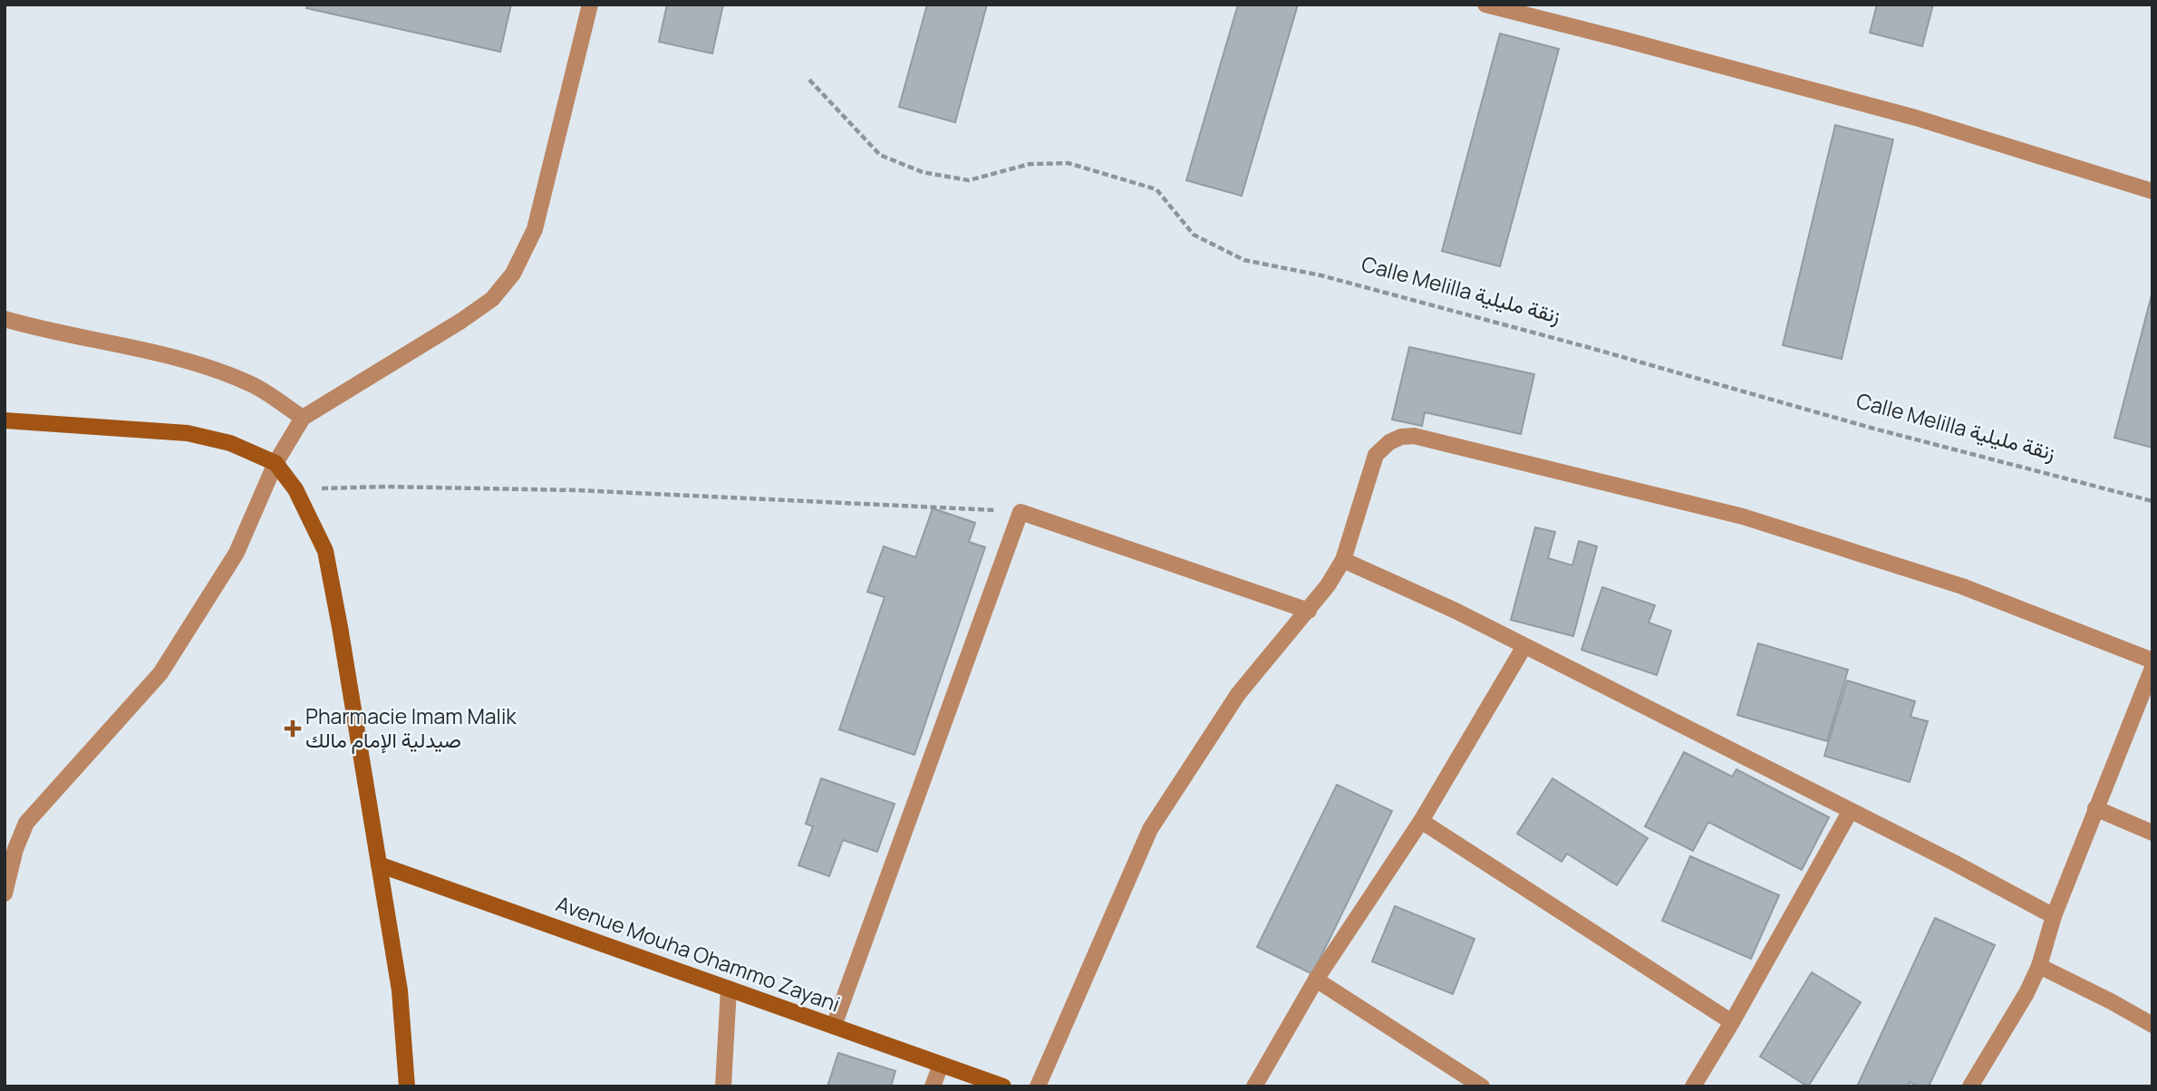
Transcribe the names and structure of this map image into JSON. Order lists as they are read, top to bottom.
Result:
{
  "streets": {
    "street": ["Avenue Mouha Ohammo Zayani"],
    "path": ["Calle Melilla زنقة مليلية"]
  },
  "places": {
    "health": ["Pharmacie Imam Malik صيدلية الإمام مالك"]
  }
}
